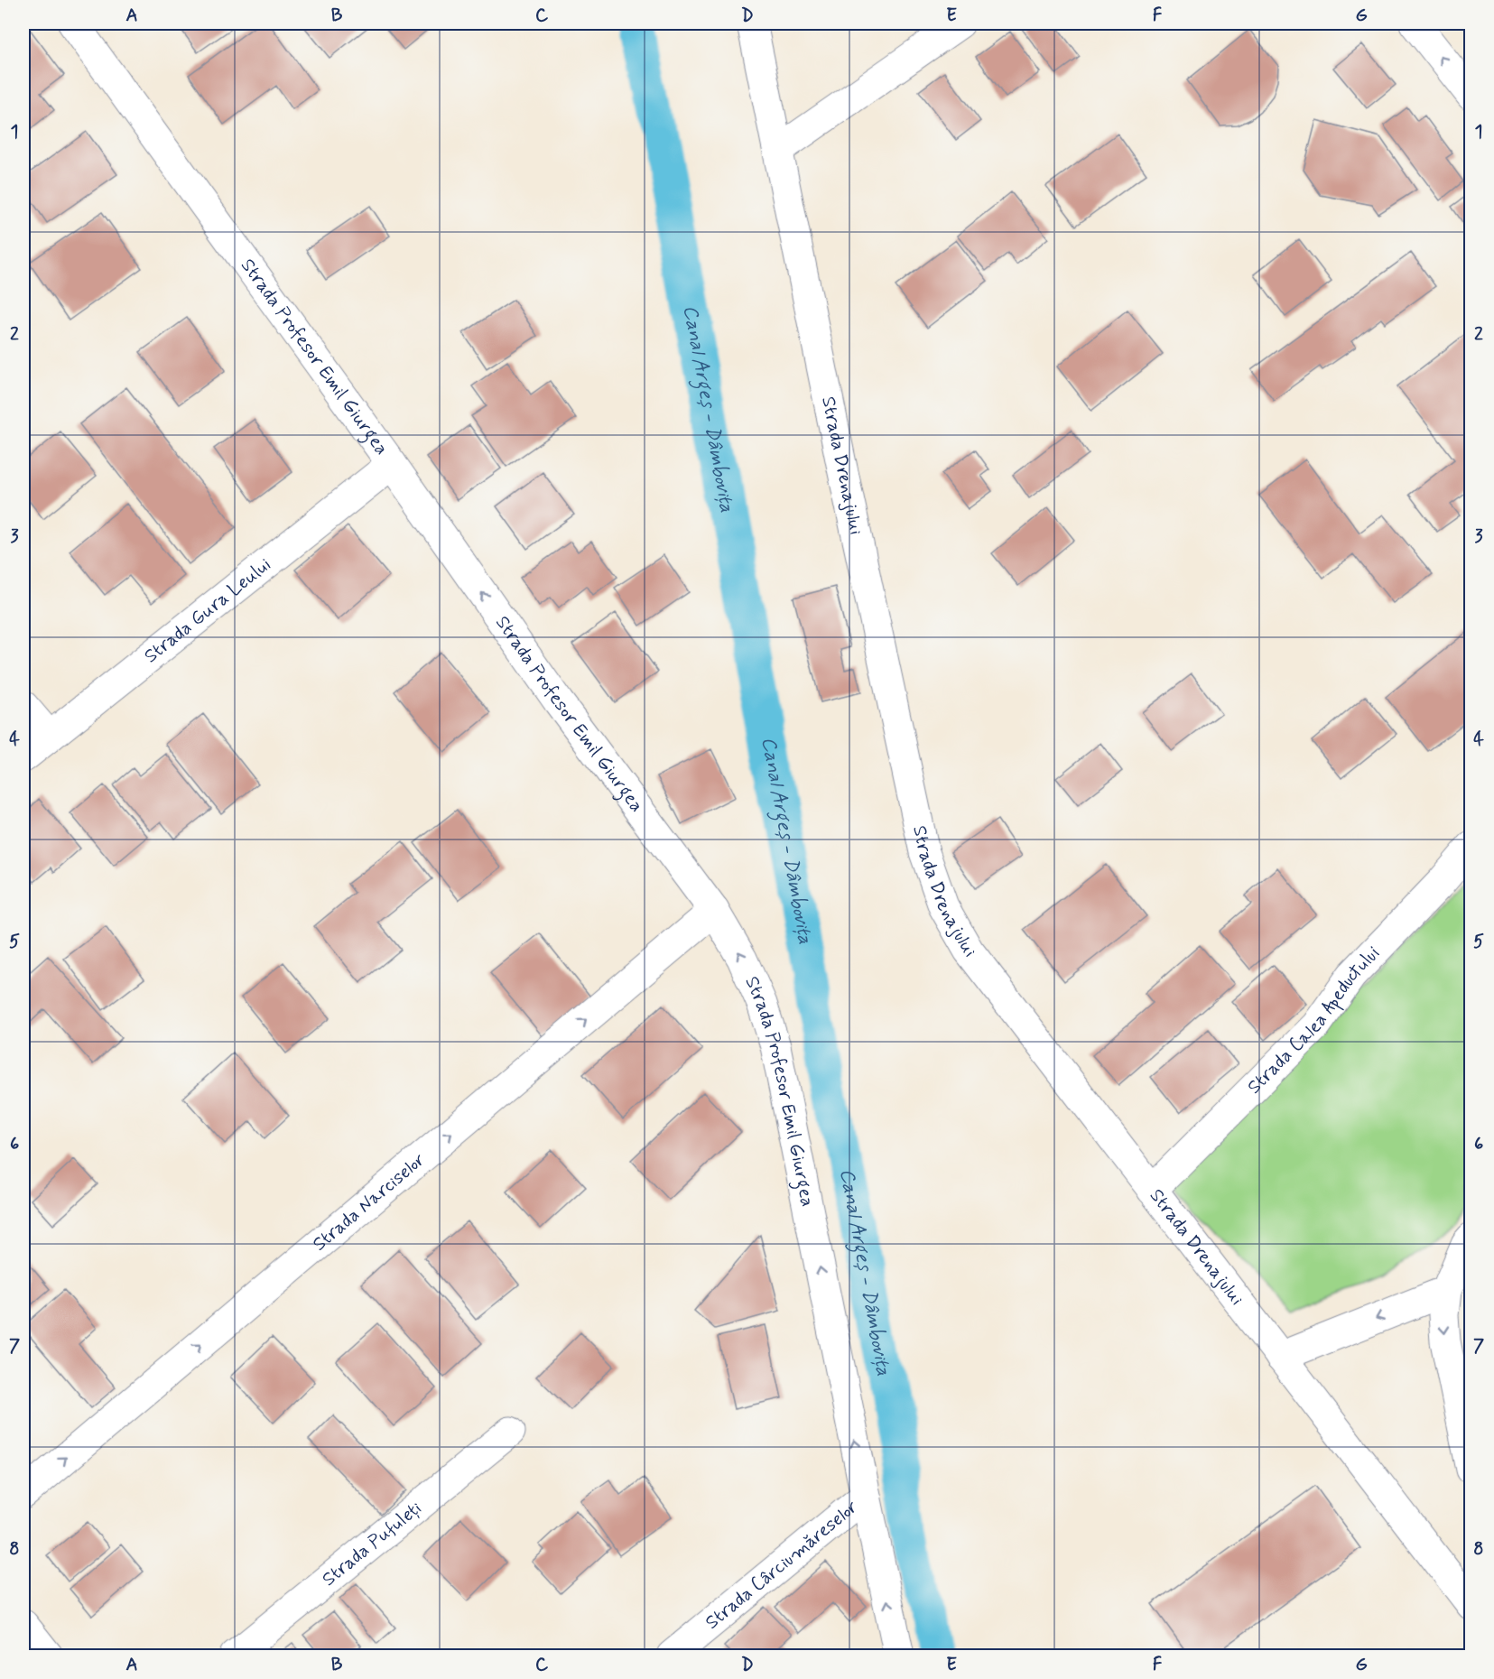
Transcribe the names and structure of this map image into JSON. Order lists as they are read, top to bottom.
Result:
{
  "streets": {
    "street": [
      "Strada Profesor Emil Giurgea",
      "Strada Drenajului",
      "Strada Gura Leului",
      "Strada Calea Apeductului",
      "Strada Narciselor",
      "Strada Pufuleți",
      "Strada Cârciumăreselor"
    ]
  },
  "crossings": [
    ["Strada Profesor Emil Giurgea", "Strada Gura Leului"],
    ["Strada Profesor Emil Giurgea", "Strada Narciselor"],
    ["Strada Profesor Emil Giurgea", "Strada Cârciumăreselor"],
    ["Strada Drenajului", "Strada Calea Apeductului"]
  ],
  "one_way": ["Strada Profesor Emil Giurgea", "Strada Narciselor"],
  "water": ["Canal Argeș - Dâmbovița"],
  "grid": {
    "columns": [
      "A",
      "B",
      "C",
      "D",
      "E",
      "F",
      "G"
    ],
    "rows": [
      "1",
      "2",
      "3",
      "4",
      "5",
      "6",
      "7",
      "8"
    ]
  }
}
